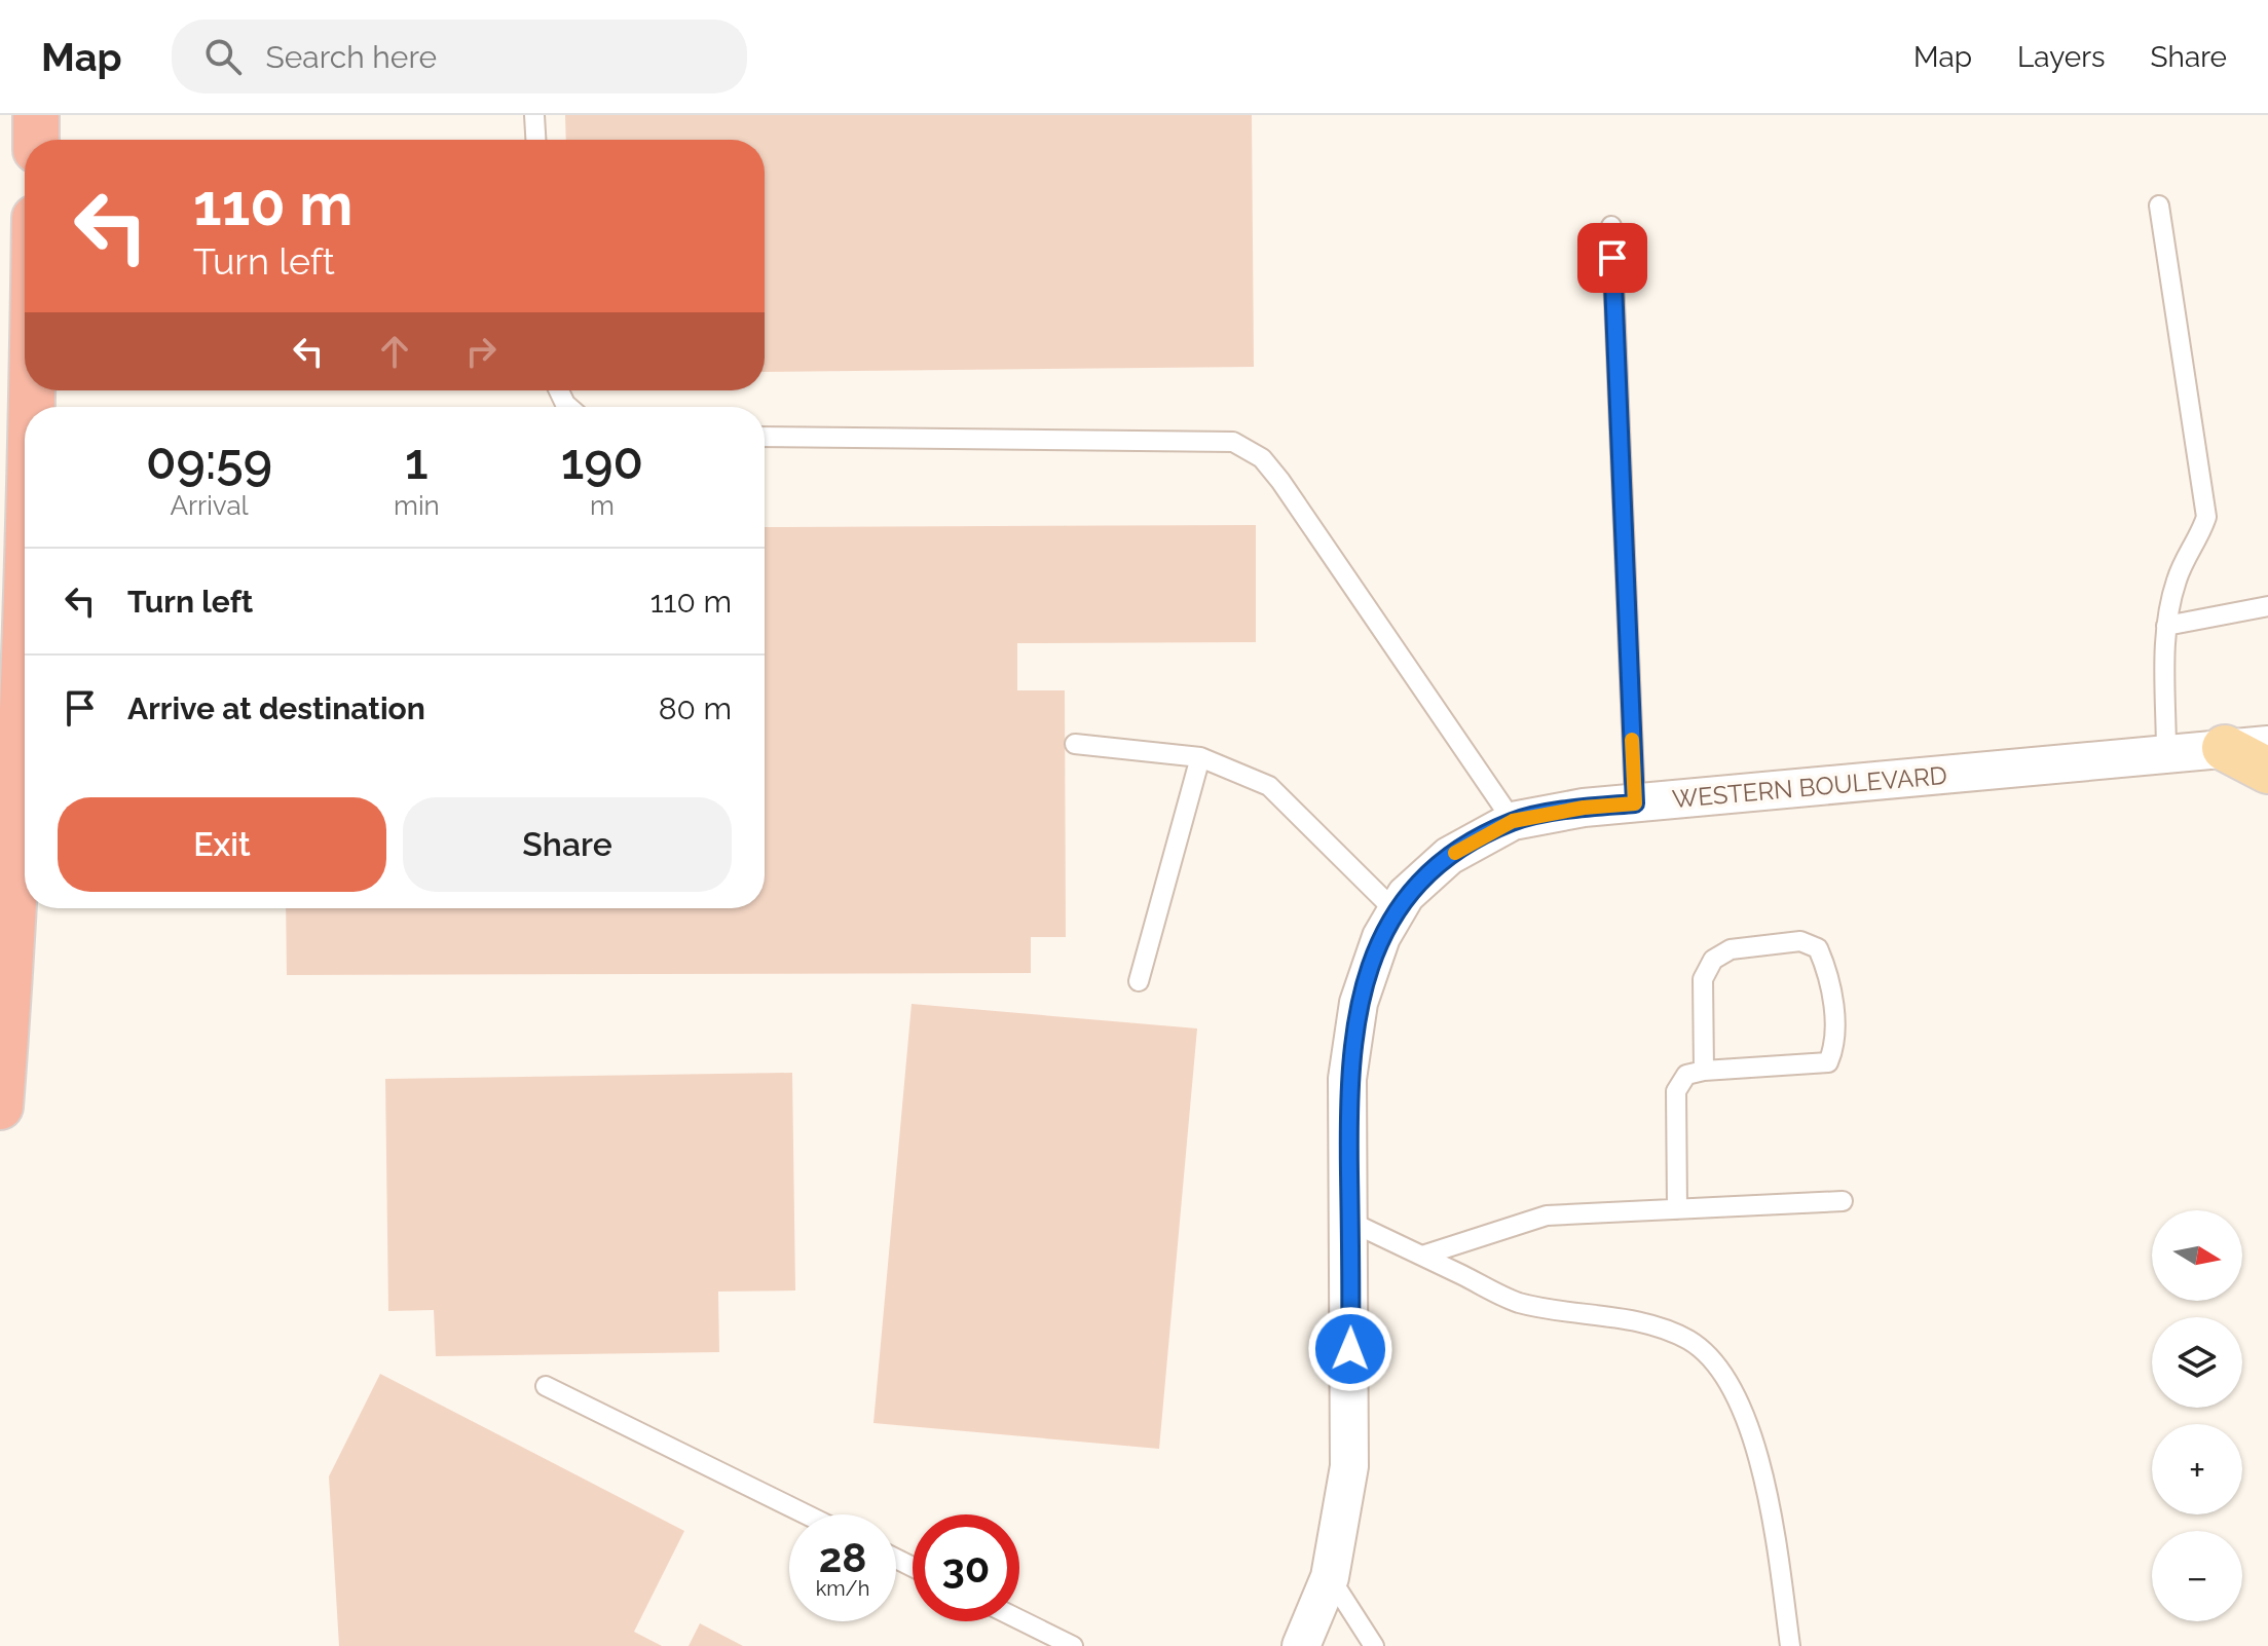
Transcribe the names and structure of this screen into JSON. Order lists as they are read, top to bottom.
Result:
{
  "streets": {
    "street": ["WESTERN BOULEVARD"]
  },
  "north": "right",
  "page": {
    "header": "Map",
    "search": "Search here",
    "nav": ["Map", "Layers", "Share"],
    "turn": ["110 m", "Turn left"],
    "eta": [
      "09:59",
      "Arrival",
      "1",
      "min",
      "190",
      "m"
    ],
    "list": [
      {
        "name": "Turn left",
        "value": "110 m"
      },
      {
        "name": "Arrive at destination",
        "value": "80 m"
      }
    ],
    "buttons": ["Exit", "Share"],
    "map_buttons": ["+", "−"],
    "speed": "28 km/h",
    "limit": "30"
  }
}
